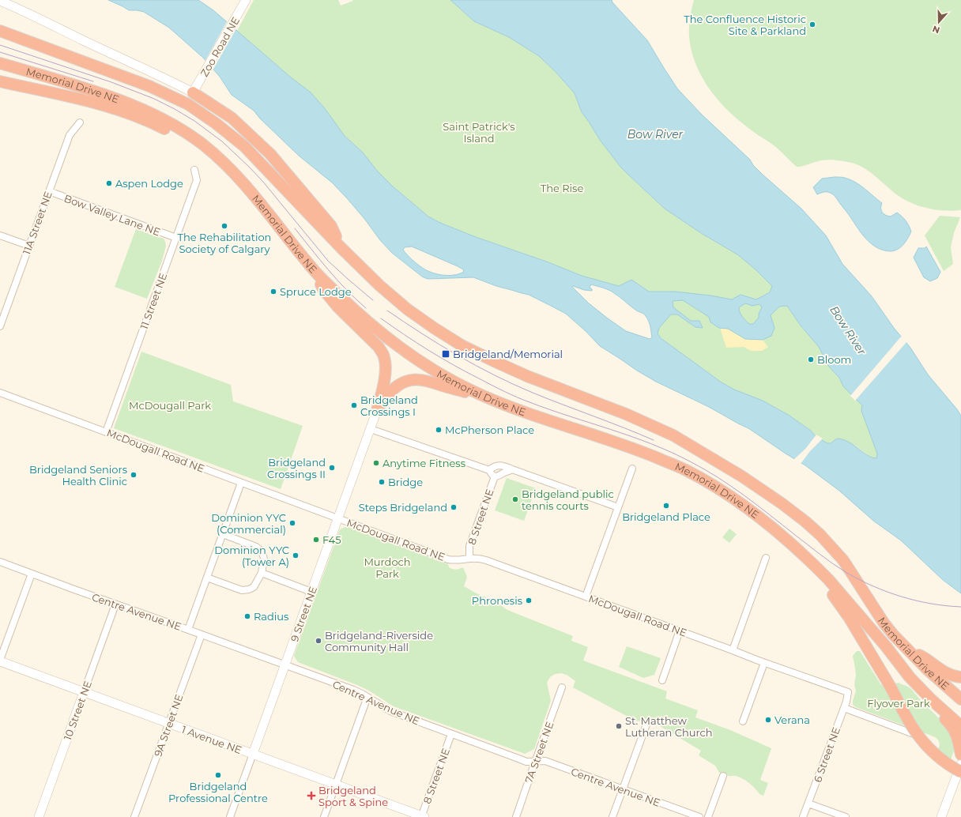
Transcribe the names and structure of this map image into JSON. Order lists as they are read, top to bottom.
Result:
{
  "streets": {
    "highway": ["Memorial Drive NE"],
    "street": [
      "Zoo Road NE",
      "Bow Valley Lane NE",
      "11A Street NE",
      "11 Street NE",
      "McDougall Road NE",
      "8 Street NE",
      "Centre Avenue NE",
      "9 Street NE",
      "10 Street NE",
      "9A Street NE",
      "1 Avenue NE",
      "7A Street NE",
      "6 Street NE"
    ]
  },
  "crossings": [
    ["Bow Valley Lane NE", "11A Street NE"],
    ["Bow Valley Lane NE", "11 Street NE"],
    ["11 Street NE", "McDougall Road NE"],
    ["McDougall Road NE", "8 Street NE"],
    ["McDougall Road NE", "9 Street NE"],
    ["McDougall Road NE", "6 Street NE"],
    ["8 Street NE", "Centre Avenue NE"],
    ["8 Street NE", "1 Avenue NE"],
    ["Centre Avenue NE", "9 Street NE"],
    ["Centre Avenue NE", "10 Street NE"],
    ["Centre Avenue NE", "9A Street NE"],
    ["Centre Avenue NE", "7A Street NE"],
    ["9 Street NE", "1 Avenue NE"],
    ["10 Street NE", "1 Avenue NE"],
    ["9A Street NE", "1 Avenue NE"]
  ],
  "water": ["Bow River"],
  "parks": [
    "Saint Patrick's Island",
    "The Rise",
    "McDougall Park",
    "Murdoch Park",
    "Flyover Park"
  ],
  "places": {
    "other": [
      "The Confluence Historic Site & Parkland",
      "Aspen Lodge",
      "The Rehabilitation Society of Calgary",
      "Spruce Lodge",
      "Bloom",
      "Bridgeland Crossings I",
      "McPherson Place",
      "Anytime Fitness",
      "Bridgeland Crossings II",
      "Bridgeland Seniors Health Clinic",
      "Bridge",
      "Bridgeland public tennis courts",
      "Bridgeland Place",
      "Steps Bridgeland",
      "Dominion YYC (Commercial)",
      "F45",
      "Dominion YYC (Tower A)",
      "Phronesis",
      "Radius",
      "Bridgeland-Riverside Community Hall",
      "Verana",
      "St. Matthew Lutheran Church",
      "Bridgeland Professional Centre"
    ],
    "transit": ["Bridgeland/Memorial"],
    "health": ["Bridgeland Sport & Spine"]
  },
  "north": "bottom"
}
